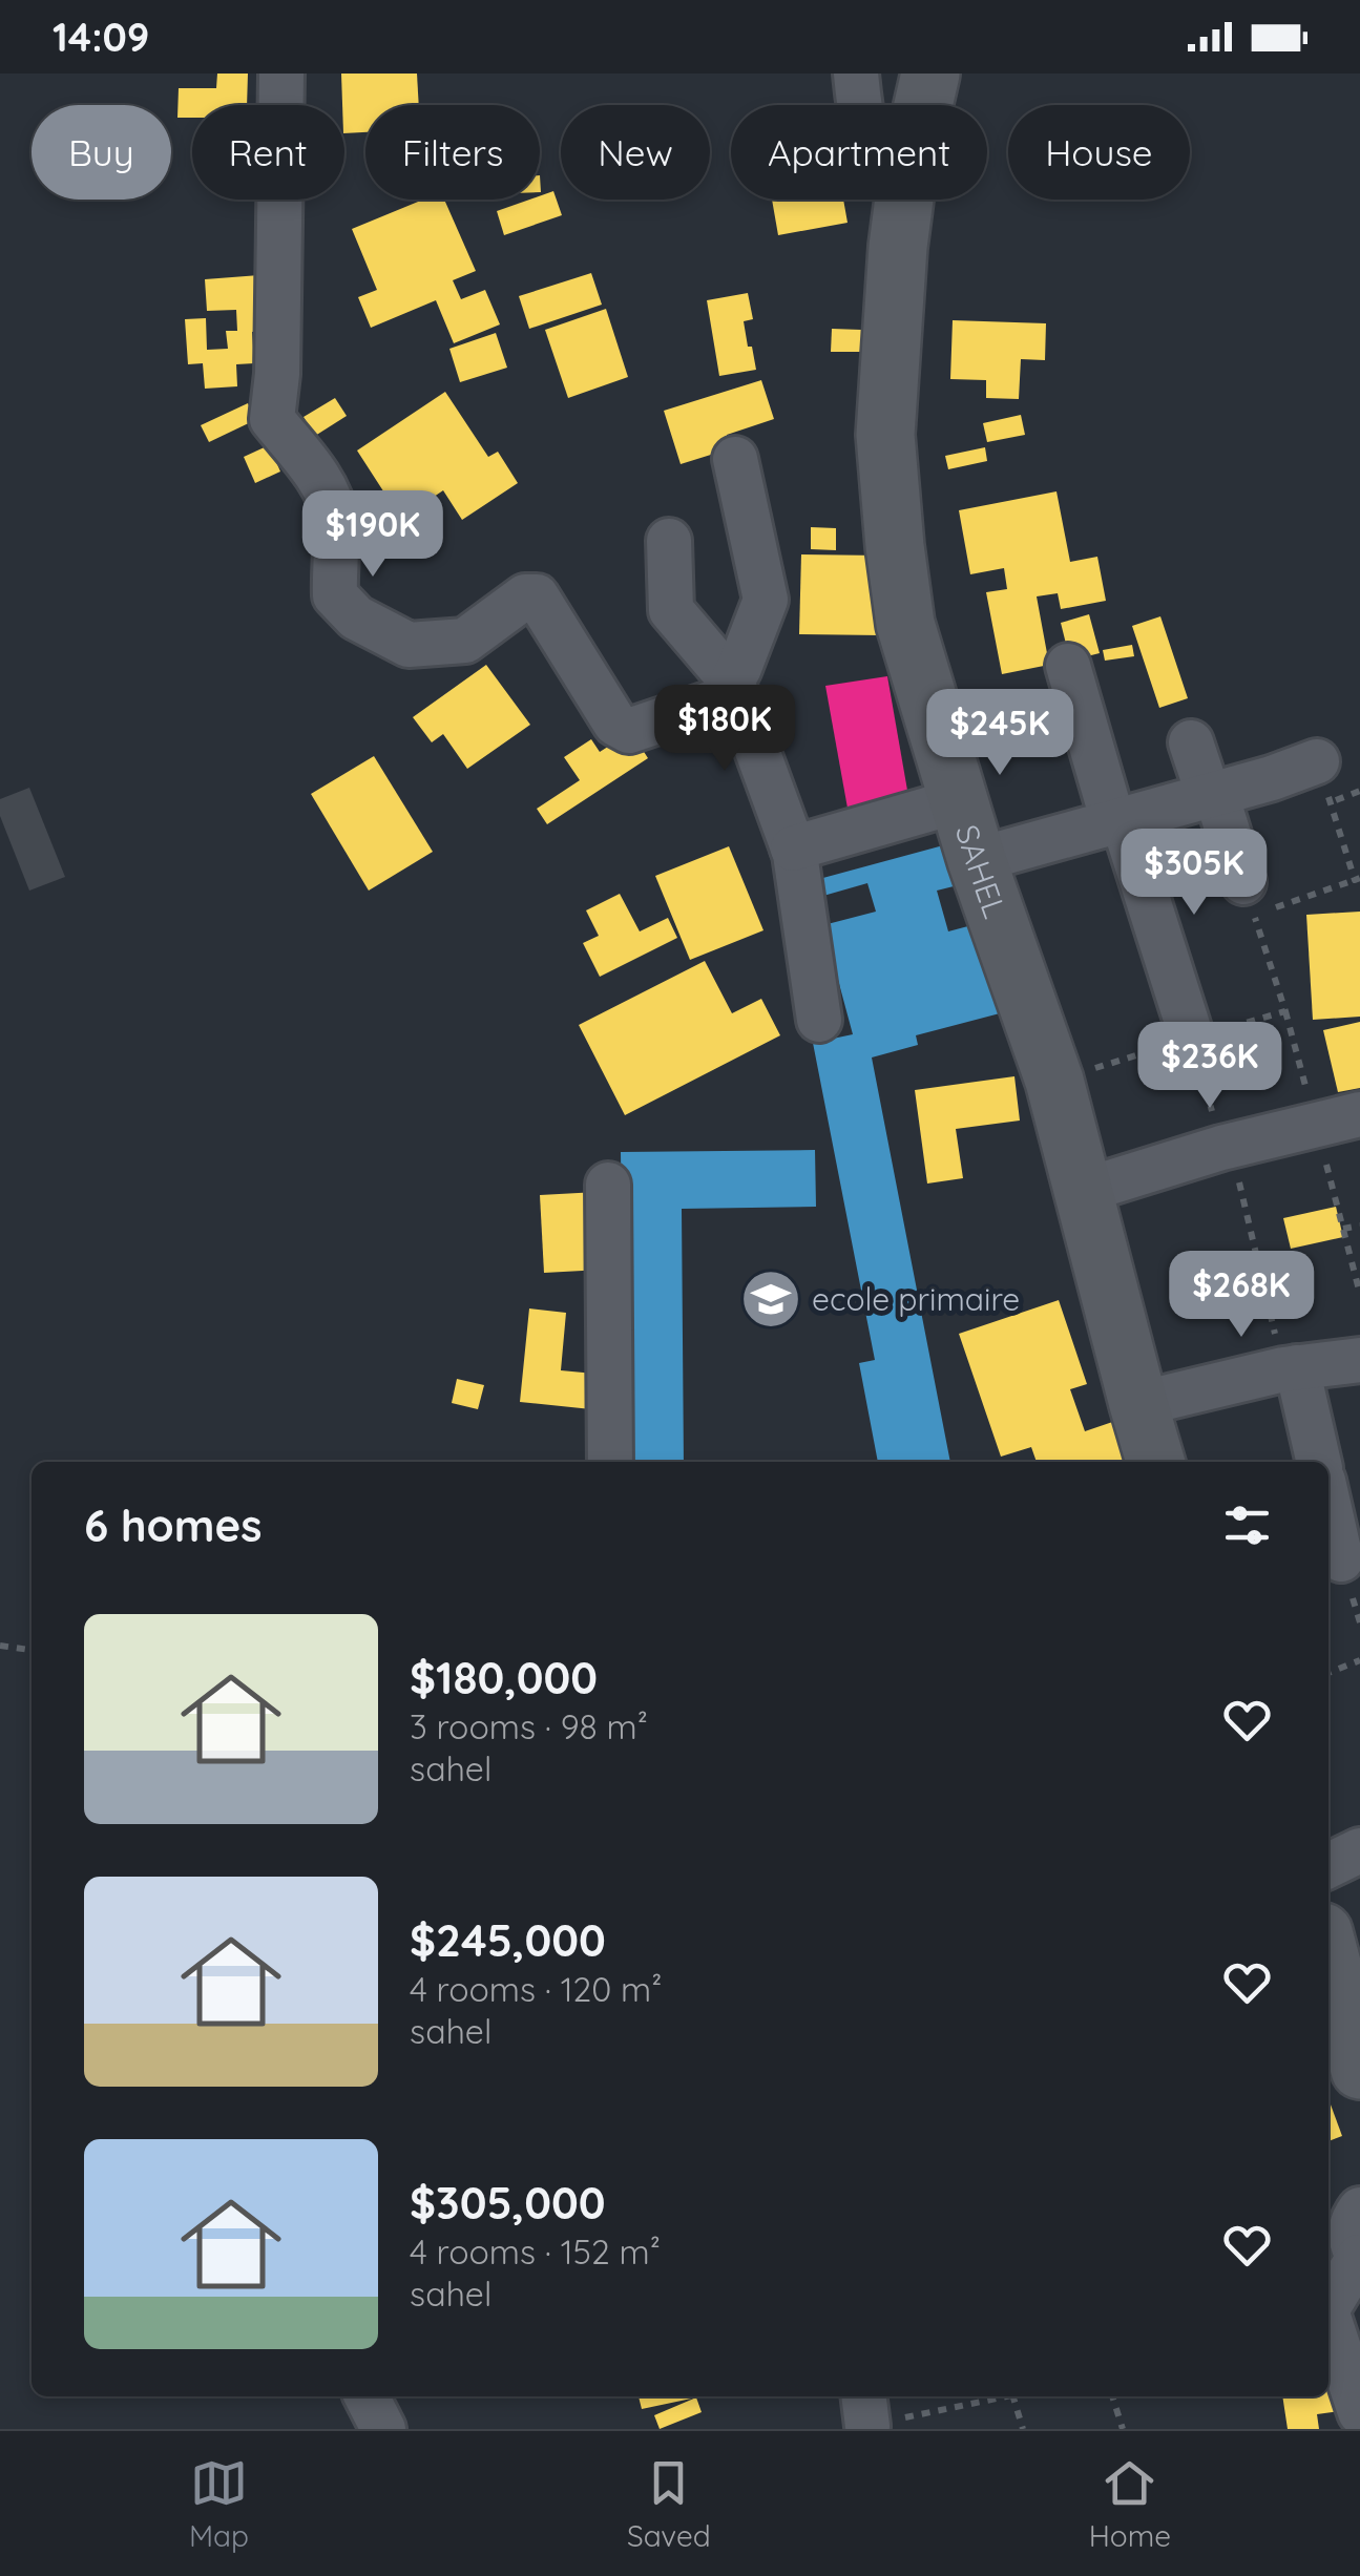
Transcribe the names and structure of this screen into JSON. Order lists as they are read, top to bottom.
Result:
{
  "streets": {
    "street": ["SAHEL"]
  },
  "places": {
    "school or university": ["ecole primaire"]
  },
  "page": {
    "status": "14:09",
    "chip": [
      "Buy",
      "Rent",
      "Filters",
      "New",
      "Apartment",
      "House"
    ],
    "price": [
      "$190K",
      "$180K",
      "$245K",
      "$305K",
      "$236K",
      "$268K"
    ],
    "heading": "6 homes",
    "list": [
      {
        "name": "$180,000",
        "note": "3 rooms · 98 m² · sahel"
      },
      {
        "name": "$245,000",
        "note": "4 rooms · 120 m² · sahel"
      },
      {
        "name": "$305,000",
        "note": "4 rooms · 152 m² · sahel"
      }
    ],
    "tabs": ["Map", "Saved", "Home"]
  }
}
